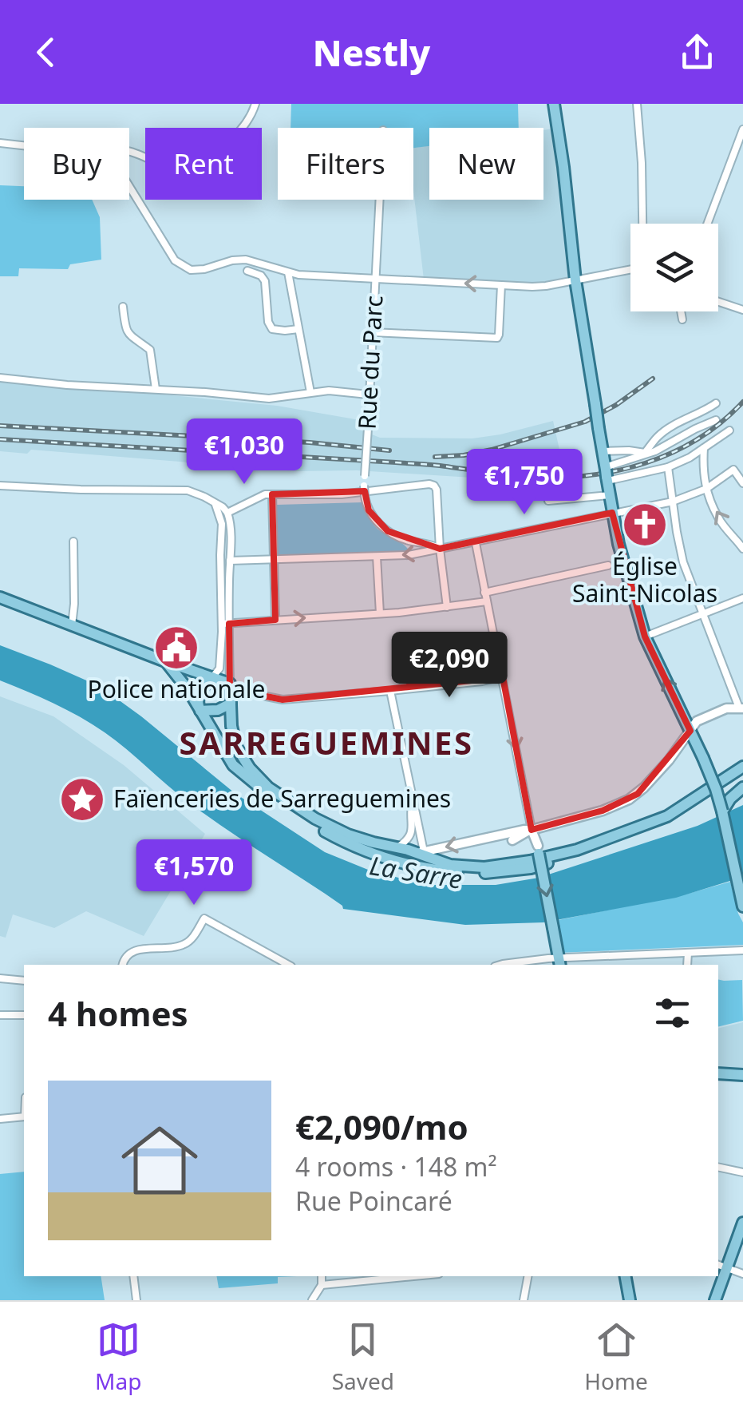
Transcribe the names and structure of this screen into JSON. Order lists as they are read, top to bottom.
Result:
{
  "streets": {
    "street": ["Rue du Parc"]
  },
  "districts": ["SARREGUEMINES"],
  "water": ["La Sarre"],
  "places": {
    "church": ["Église Saint-Nicolas"],
    "public building": ["Police nationale"],
    "place": ["Faïenceries de Sarreguemines"]
  },
  "page": {
    "header": "Nestly",
    "chip": [
      "Buy",
      "Rent",
      "Filters",
      "New"
    ],
    "price": [
      "€1,030",
      "€1,750",
      "€2,090",
      "€1,570"
    ],
    "heading": "4 homes",
    "list": [
      {
        "name": "€2,090/mo",
        "note": "4 rooms · 148 m² · Rue Poincaré"
      }
    ],
    "tabs": ["Map", "Saved", "Home"]
  }
}
